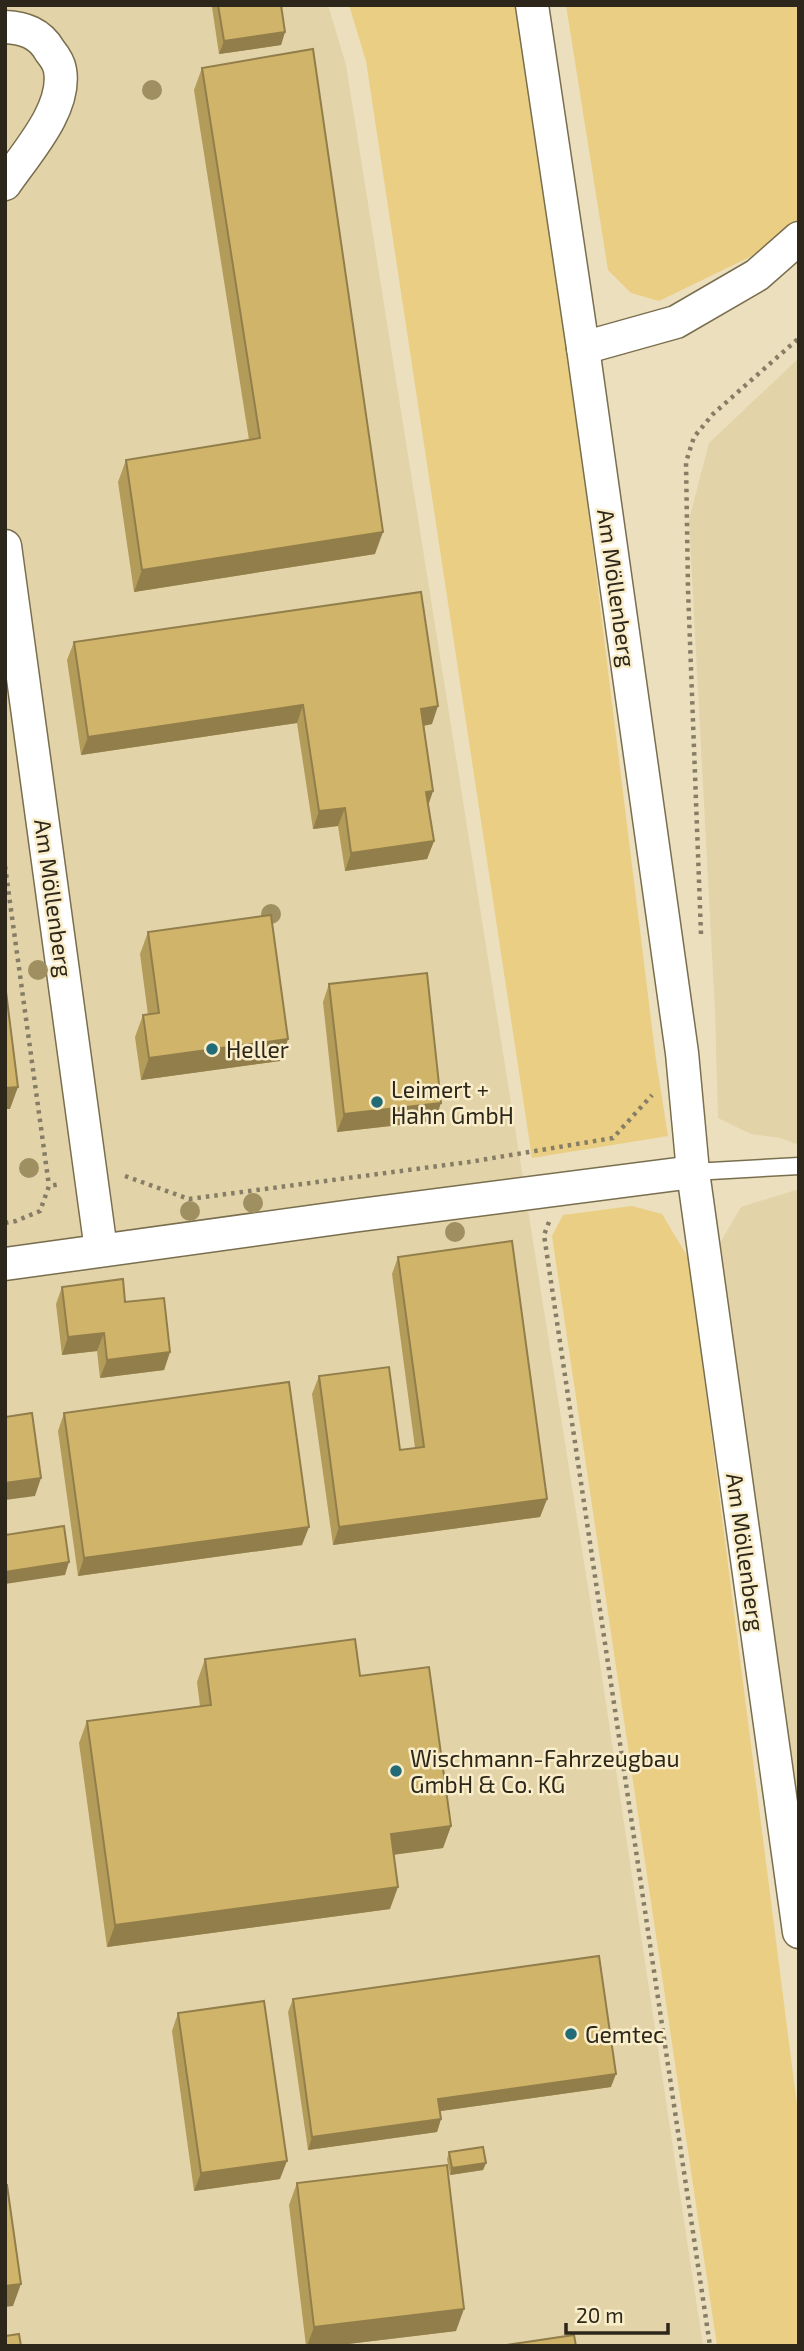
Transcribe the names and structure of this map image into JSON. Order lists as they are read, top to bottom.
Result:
{
  "streets": {
    "street": ["Am Möllenberg"]
  },
  "places": [
    "Heller",
    "Leimert + Hahn GmbH",
    "Wischmann-Fahrzeugbau GmbH & Co. KG",
    "Gemtec"
  ],
  "scale_bar": "20 m"
}
